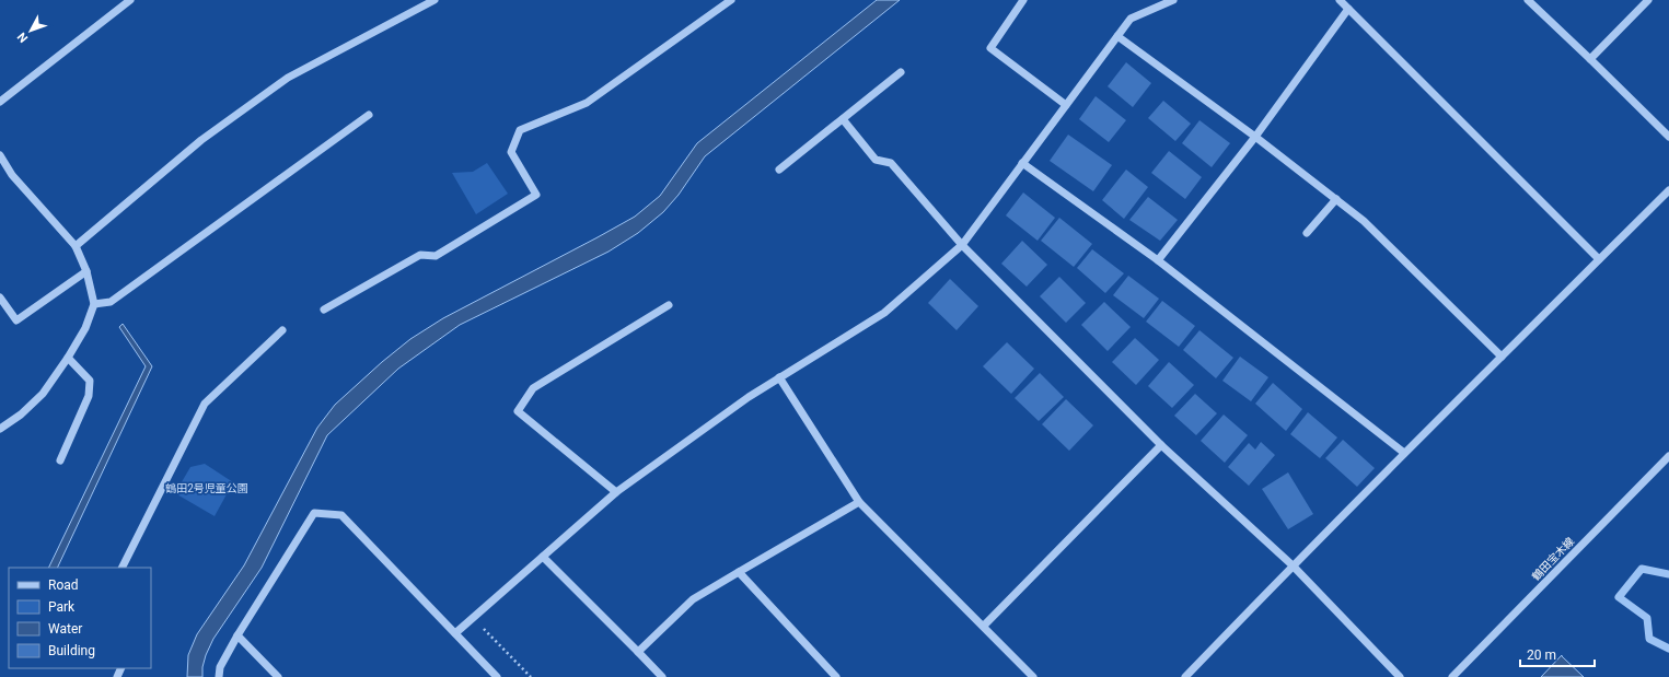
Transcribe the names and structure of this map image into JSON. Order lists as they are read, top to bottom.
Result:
{
  "streets": {
    "street": ["鶴田宝木線"]
  },
  "parks": ["鶴田2号児童公園"],
  "legend": [
    "Road",
    "Park",
    "Water",
    "Building"
  ],
  "scale_bar": "20 m",
  "north": "bottom left"
}
